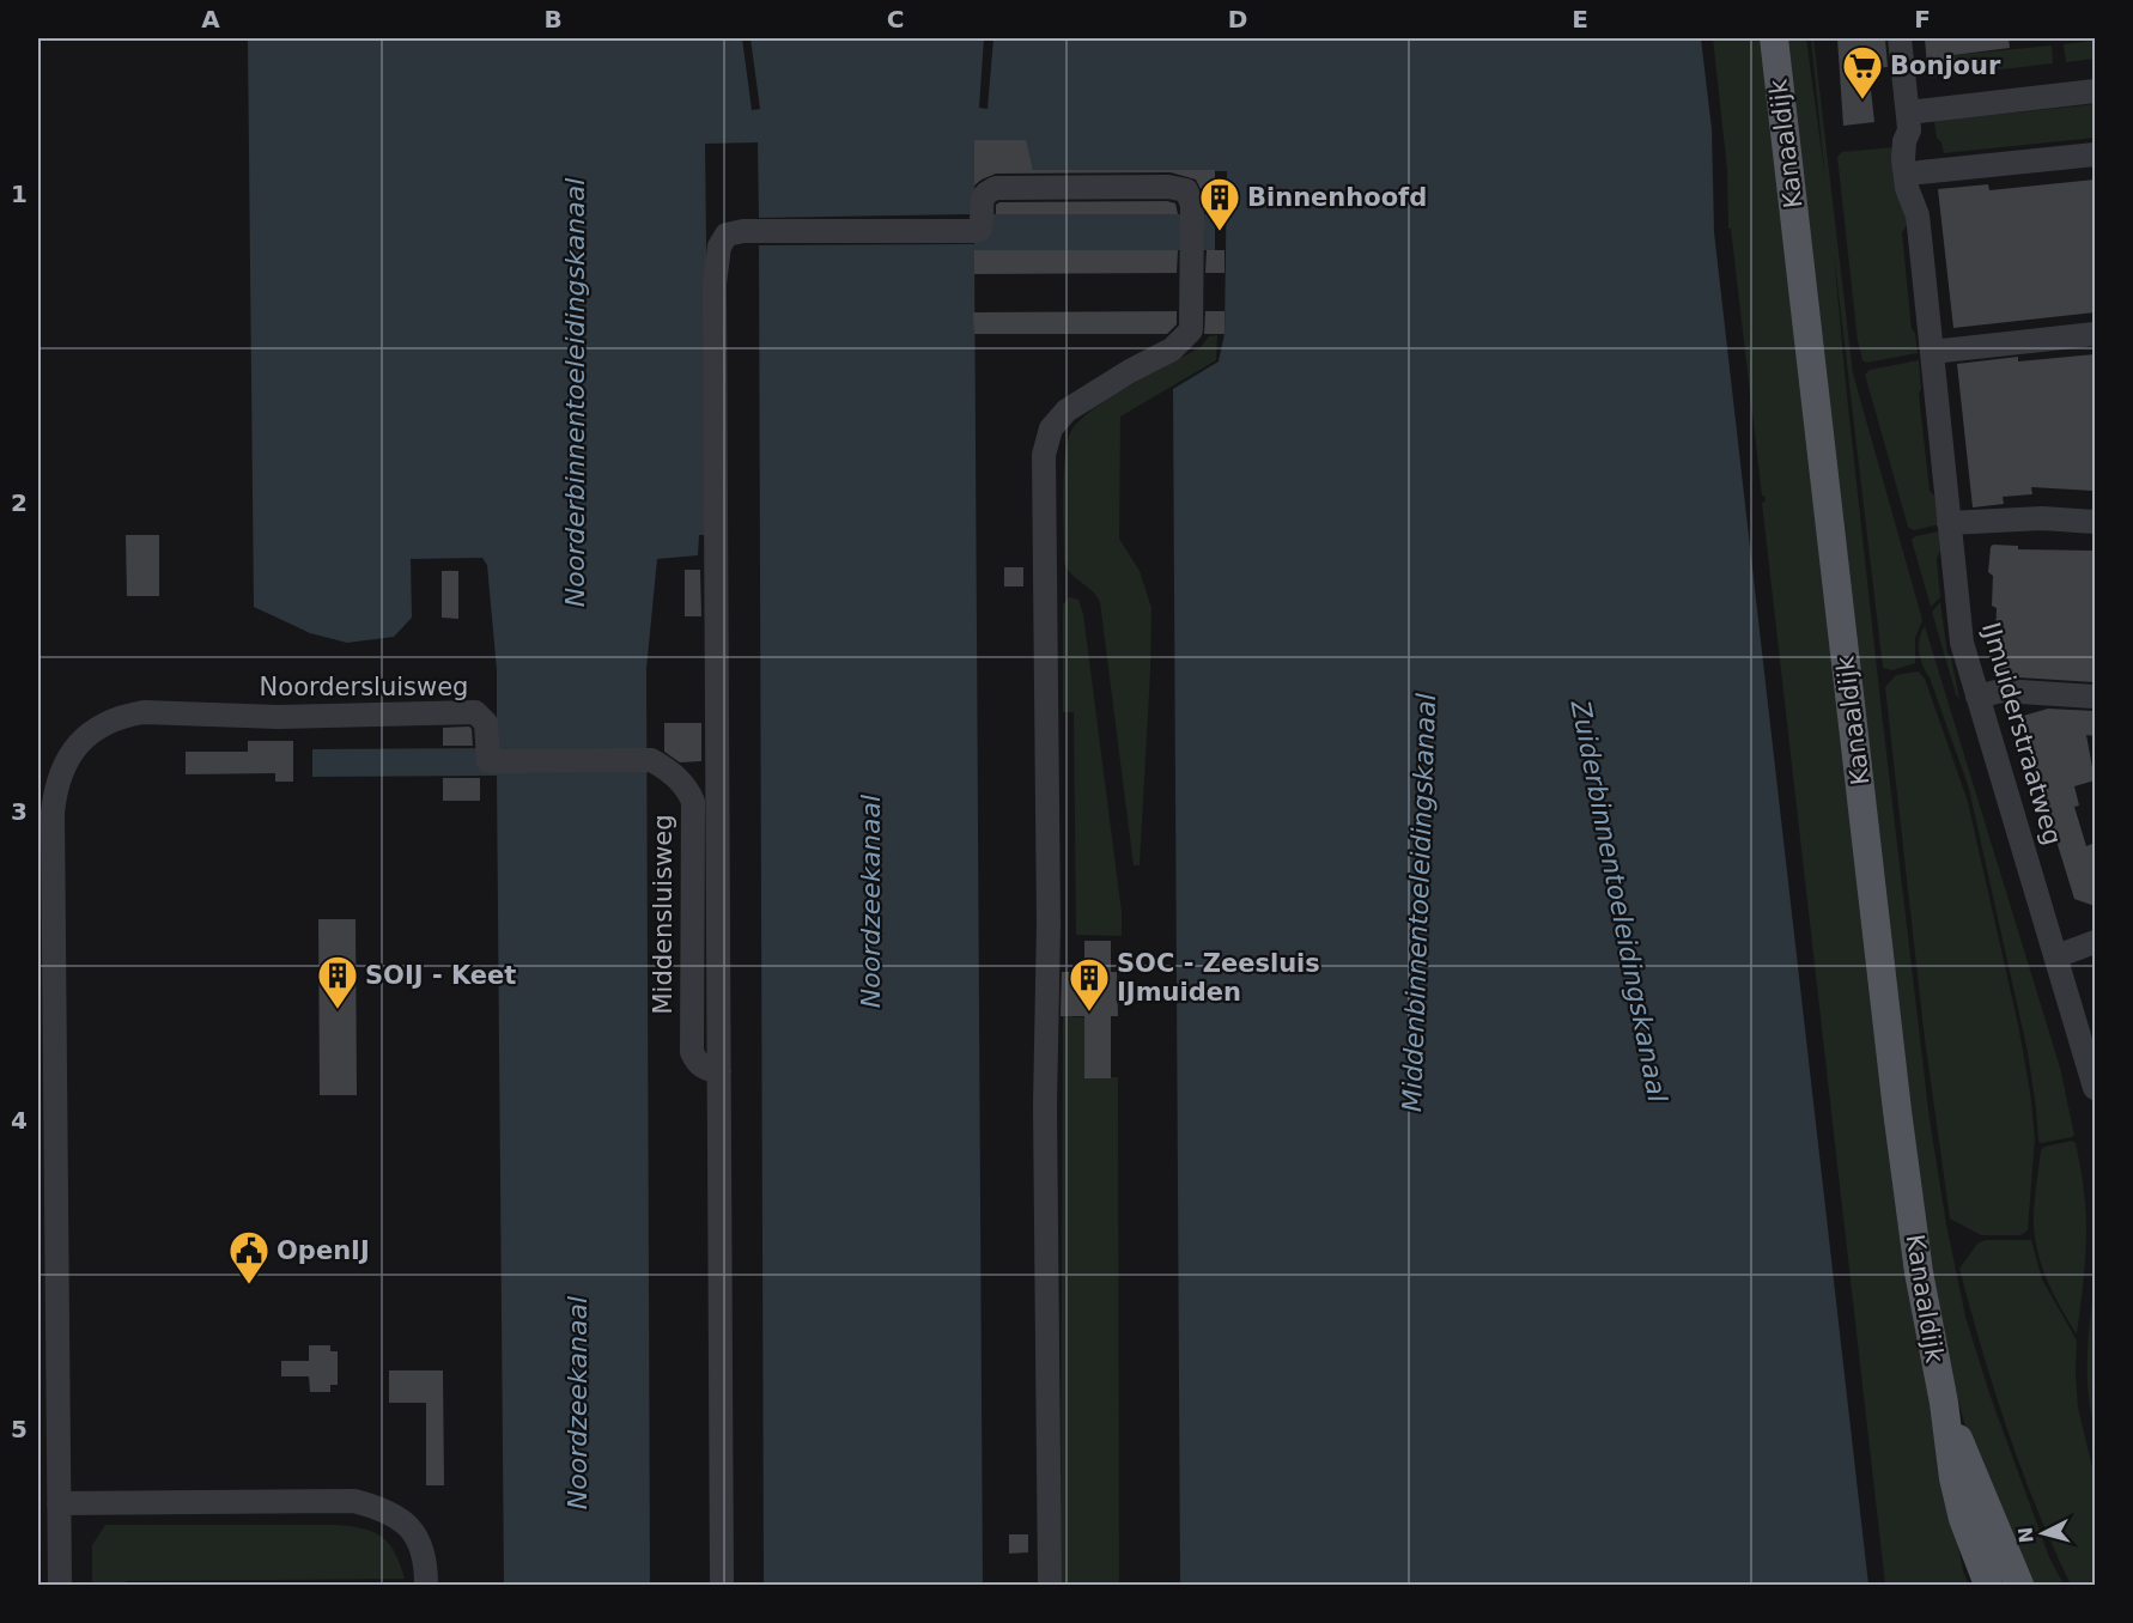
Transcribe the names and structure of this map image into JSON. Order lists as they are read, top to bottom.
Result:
{
  "streets": {
    "main road": ["Kanaaldijk"],
    "street": ["Noordersluisweg", "IJmuiderstraatweg", "Middensluisweg"]
  },
  "crossings": [
    ["Noordersluisweg", "Middensluisweg"]
  ],
  "water": [
    "Noorderbinnentoeleidingskanaal",
    "Noordzeekanaal",
    "Zuiderbinnentoeleidingskanaal",
    "Middenbinnentoeleidingskanaal"
  ],
  "places": {
    "supermarket": ["Bonjour"],
    "building": ["Binnenhoofd", "SOIJ - Keet", "SOC - Zeesluis IJmuiden"],
    "public building": ["OpenIJ"]
  },
  "north": "left",
  "grid": {
    "columns": [
      "A",
      "B",
      "C",
      "D",
      "E",
      "F"
    ],
    "rows": [
      "1",
      "2",
      "3",
      "4",
      "5"
    ]
  }
}
